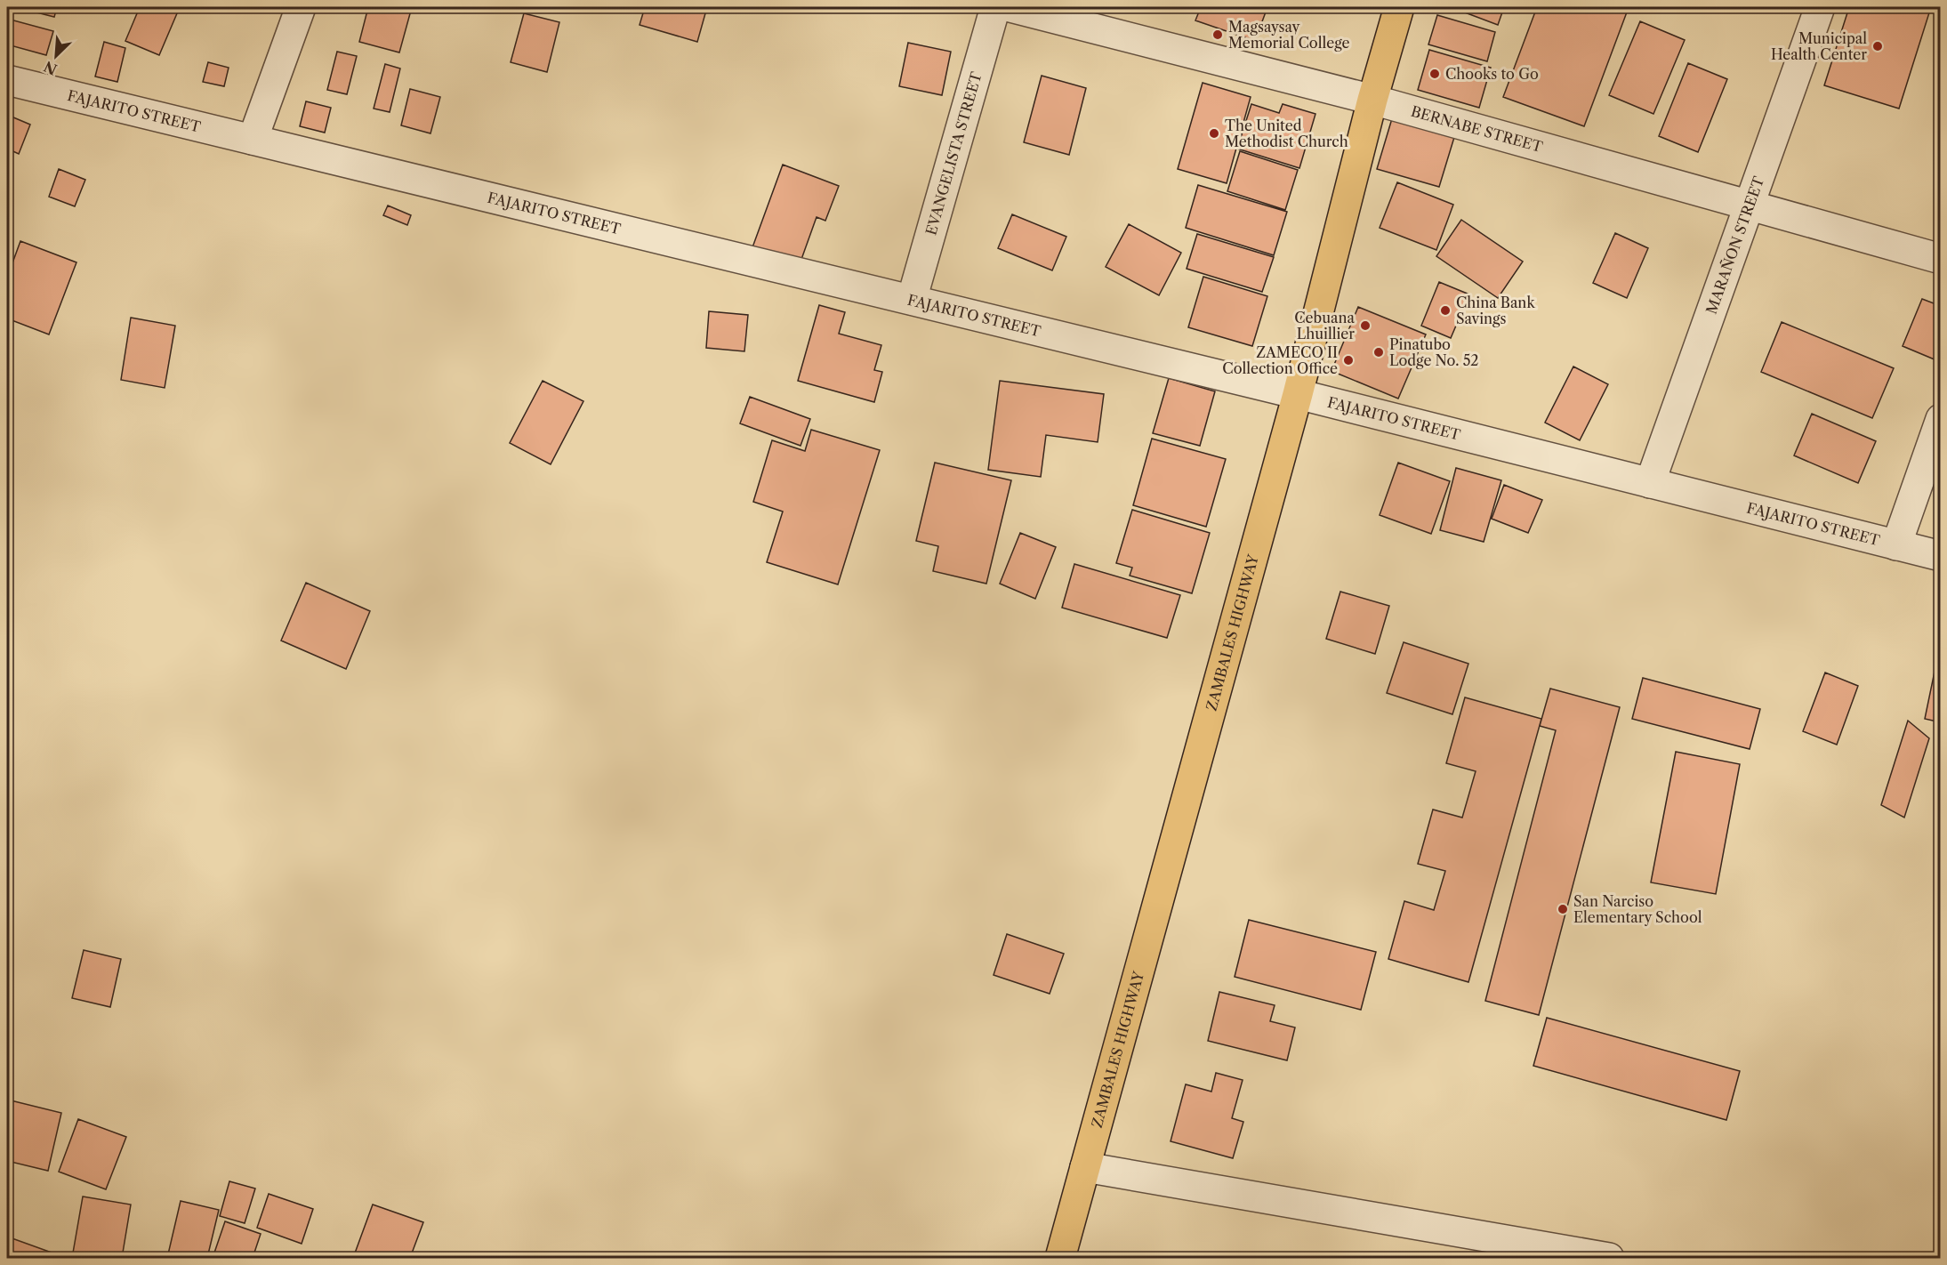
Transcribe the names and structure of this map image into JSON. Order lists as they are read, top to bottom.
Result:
{
  "streets": {
    "main road": ["ZAMBALES HIGHWAY"],
    "street": [
      "FAJARITO STREET",
      "BERNABE STREET",
      "EVANGELISTA STREET",
      "MARAÑON STREET"
    ]
  },
  "crossings": [
    ["FAJARITO STREET", "EVANGELISTA STREET"],
    ["FAJARITO STREET", "MARAÑON STREET"],
    ["FAJARITO STREET", "ZAMBALES HIGHWAY"],
    ["BERNABE STREET", "MARAÑON STREET"],
    ["BERNABE STREET", "ZAMBALES HIGHWAY"]
  ],
  "places": [
    "Magsaysay Memorial College",
    "Municipal Health Center",
    "Chooks to Go",
    "The United Methodist Church",
    "China Bank Savings",
    "Cebuana Lhuillier",
    "Pinatubo Lodge No. 52",
    "ZAMECO II Collection Office",
    "San Narciso Elementary School"
  ],
  "north": "bottom left"
}
